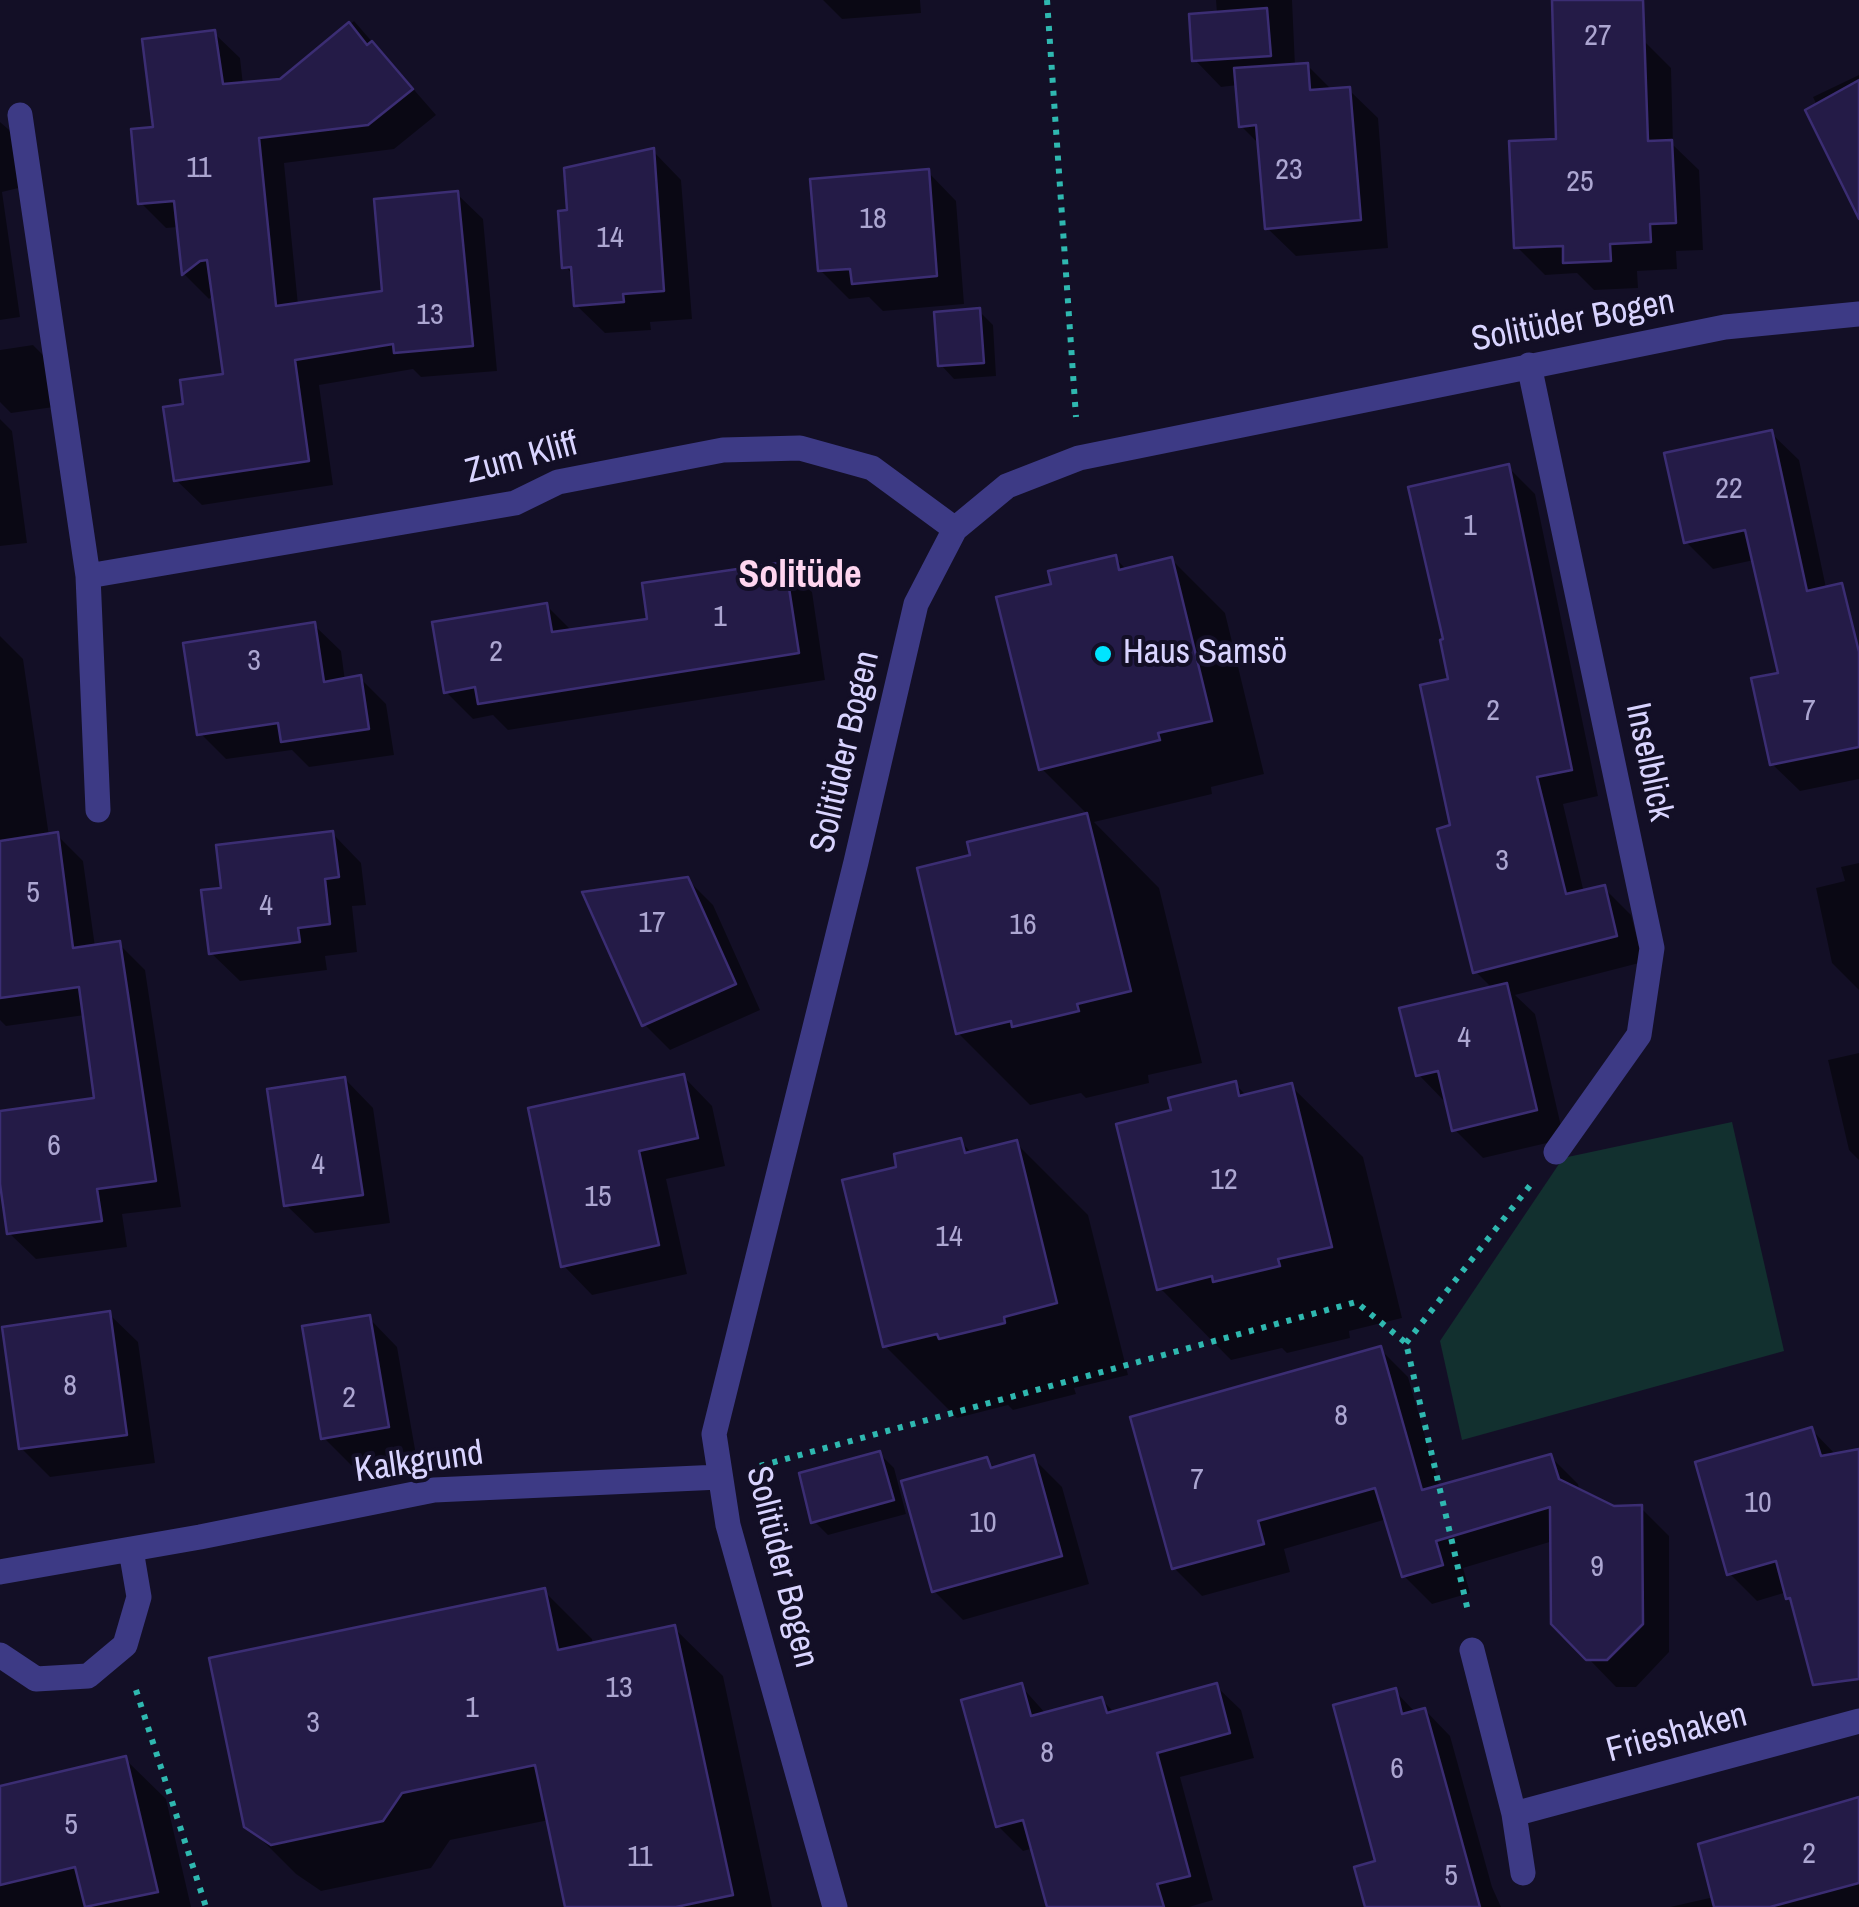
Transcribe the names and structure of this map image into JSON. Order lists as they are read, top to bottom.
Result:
{
  "streets": {
    "street": [
      "Solitüder Bogen",
      "Zum Kliff",
      "Inselblick",
      "Kalkgrund",
      "Frieshaken"
    ]
  },
  "crossings": [
    ["Solitüder Bogen", "Zum Kliff"],
    ["Solitüder Bogen", "Inselblick"],
    ["Solitüder Bogen", "Kalkgrund"]
  ],
  "districts": ["Solitüde"],
  "places": ["Haus Samsö"],
  "house_numbers": [
    "27",
    "11",
    "23",
    "25",
    "18",
    "14",
    "13",
    "22",
    "1",
    "1",
    "2",
    "3",
    "2",
    "7",
    "3",
    "5",
    "4",
    "17",
    "16",
    "4",
    "6",
    "4",
    "12",
    "15",
    "14",
    "8",
    "2",
    "8",
    "7",
    "10",
    "10",
    "9",
    "13",
    "1",
    "3",
    "8",
    "6",
    "5",
    "2",
    "11",
    "5"
  ]
}
